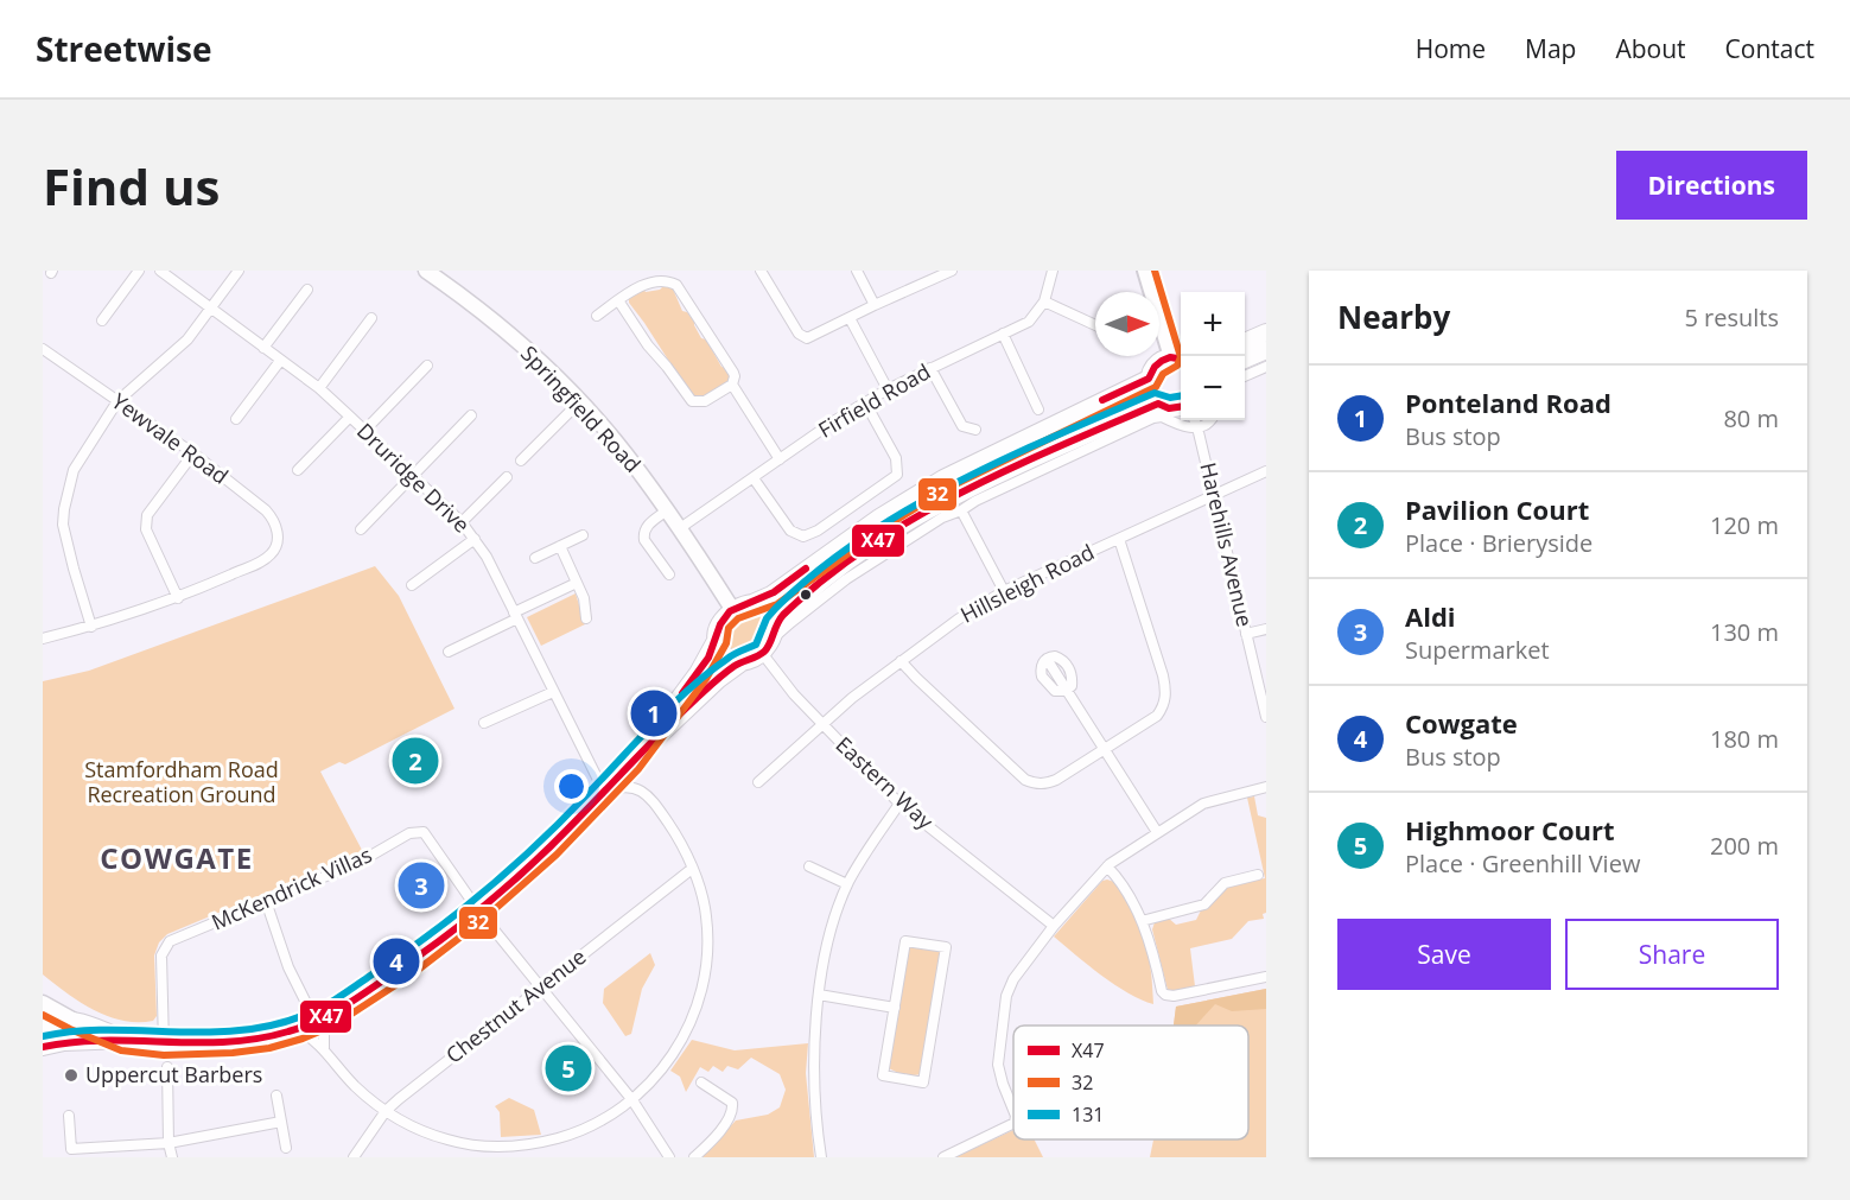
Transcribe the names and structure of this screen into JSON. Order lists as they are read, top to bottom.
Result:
{
  "streets": {
    "main road": ["Springfield Road"],
    "street": [
      "Firfield Road",
      "Yewvale Road",
      "Druridge Drive",
      "Harehills Avenue",
      "Hillsleigh Road",
      "Eastern Way",
      "McKendrick Villas",
      "Chestnut Avenue"
    ]
  },
  "crossings": [
    ["Firfield Road", "Springfield Road"],
    ["Springfield Road", "Eastern Way"],
    ["Harehills Avenue", "Hillsleigh Road"],
    ["Hillsleigh Road", "Eastern Way"]
  ],
  "districts": ["COWGATE"],
  "parks": ["Stamfordham Road Recreation Ground"],
  "places": ["Uppercut Barbers"],
  "lines": ["transit line 32", "transit line X47", "transit line 131"],
  "legend": ["X47", "32", "131"],
  "north": "right",
  "page": {
    "header": "Streetwise",
    "nav": [
      "Home",
      "Map",
      "About",
      "Contact"
    ],
    "buttons": [
      "Directions",
      ["Save", "Share"]
    ],
    "title": "Find us",
    "heading": ["Nearby", "5 results"],
    "map_buttons": ["+", "−"],
    "list": [
      {
        "mark": "1",
        "name": "Ponteland Road",
        "note": "Bus stop",
        "value": "80 m"
      },
      {
        "mark": "2",
        "name": "Pavilion Court",
        "note": "Place · Brieryside",
        "value": "120 m"
      },
      {
        "mark": "3",
        "name": "Aldi",
        "note": "Supermarket",
        "value": "130 m"
      },
      {
        "mark": "4",
        "name": "Cowgate",
        "note": "Bus stop",
        "value": "180 m"
      },
      {
        "mark": "5",
        "name": "Highmoor Court",
        "note": "Place · Greenhill View",
        "value": "200 m"
      }
    ],
    "pins": [
      "1",
      "2",
      "3",
      "4",
      "5"
    ]
  }
}
